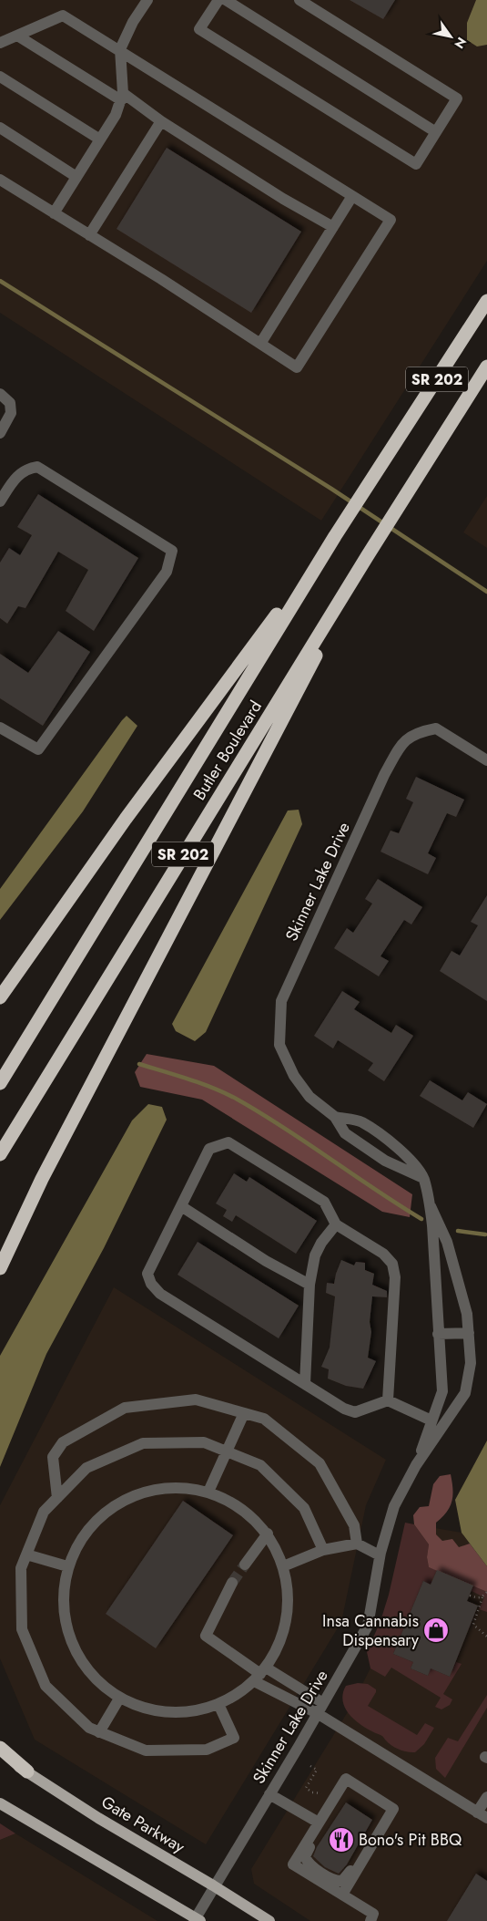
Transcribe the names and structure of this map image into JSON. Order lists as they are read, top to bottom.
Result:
{
  "streets": {
    "highway": ["SR 202", "Butler Boulevard"],
    "main road": ["Gate Parkway"],
    "street": ["Skinner Lake Drive"]
  },
  "crossings": [
    ["Skinner Lake Drive", "Gate Parkway"]
  ],
  "places": {
    "shop": ["Insa Cannabis Dispensary"],
    "restaurant": ["Bono's Pit BBQ"]
  },
  "north": "bottom right"
}
